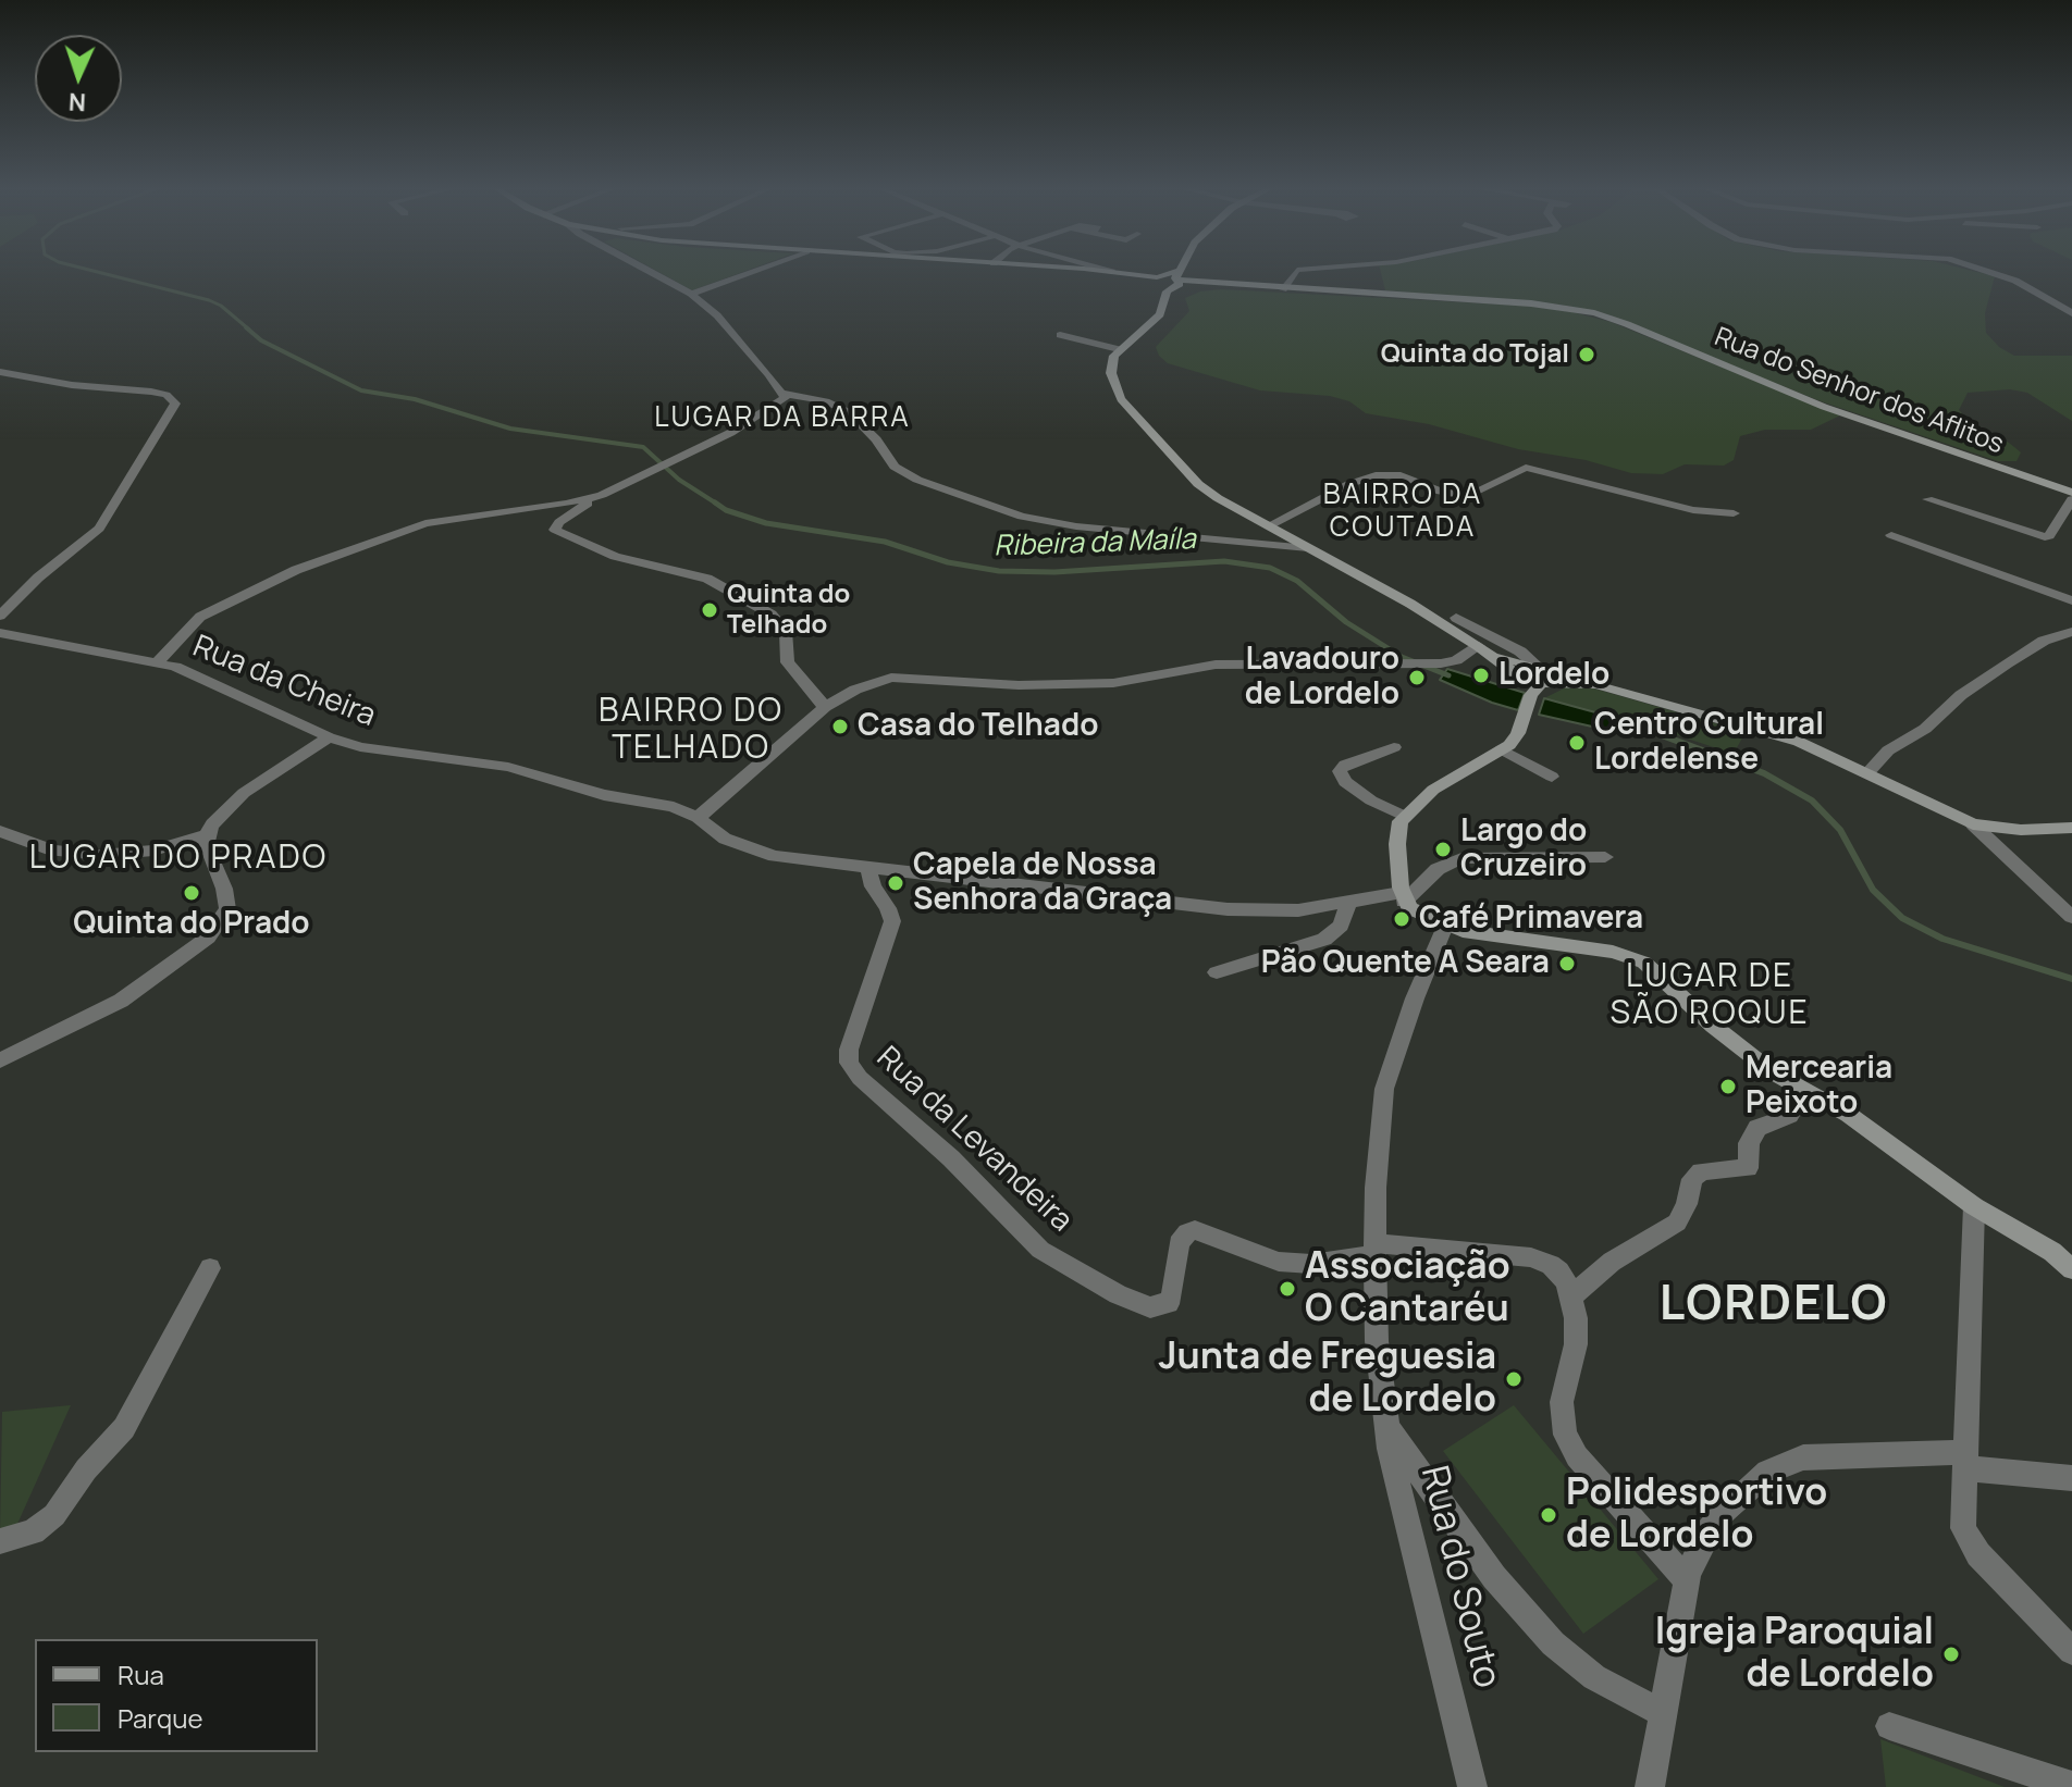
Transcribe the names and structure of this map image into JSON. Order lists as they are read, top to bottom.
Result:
{
  "streets": {
    "main road": ["Rua do Senhor dos Aflitos"],
    "street": ["Rua da Cheira", "Rua da Levandeira", "Rua do Souto"]
  },
  "crossings": [
    ["Rua da Cheira", "Rua da Levandeira"],
    ["Rua da Levandeira", "Rua do Souto"]
  ],
  "districts": [
    "LUGAR DA BARRA",
    "BAIRRO DA COUTADA",
    "BAIRRO DO TELHADO",
    "LUGAR DO PRADO",
    "LUGAR DE SÃO ROQUE",
    "LORDELO"
  ],
  "water": ["Ribeira da Maíla"],
  "places": [
    "Quinta do Tojal",
    "Quinta do Telhado",
    "Lordelo",
    "Lavadouro de Lordelo",
    "Casa do Telhado",
    "Centro Cultural Lordelense",
    "Largo do Cruzeiro",
    "Capela de Nossa Senhora da Graça",
    "Quinta do Prado",
    "Café Primavera",
    "Pão Quente A Seara",
    "Mercearia Peixoto",
    "Associação O Cantaréu",
    "Junta de Freguesia de Lordelo",
    "Polidesportivo de Lordelo",
    "Igreja Paroquial de Lordelo"
  ],
  "legend": ["Rua", "Parque"],
  "north": "bottom"
}
